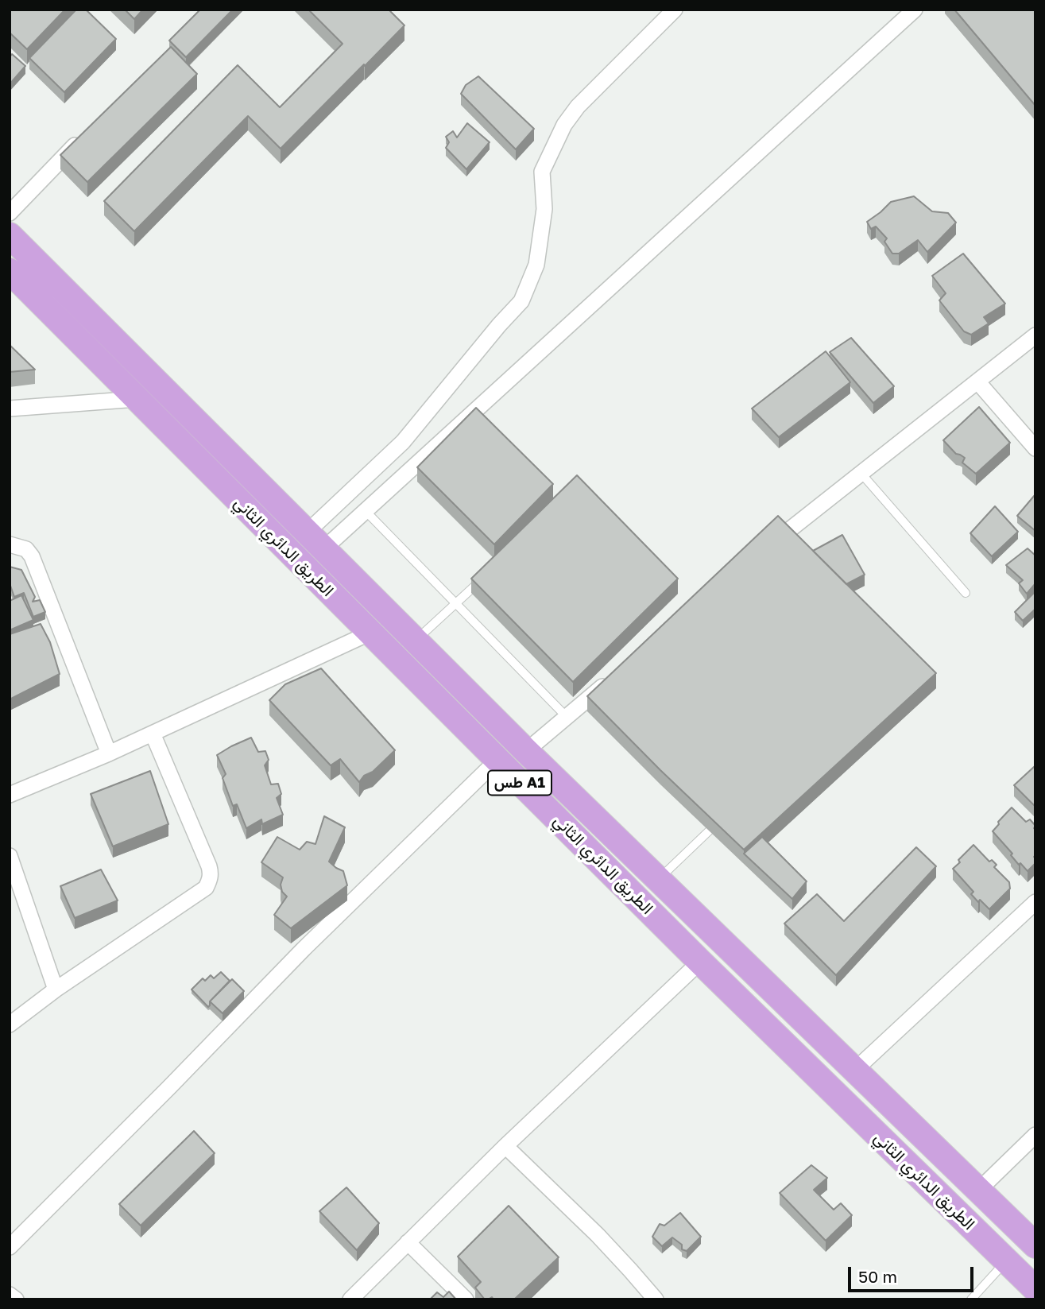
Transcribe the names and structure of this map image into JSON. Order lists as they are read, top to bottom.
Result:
{
  "streets": {
    "highway": ["الطريق الدائري الثاني", "طس A1"]
  },
  "scale_bar": "50 m"
}
